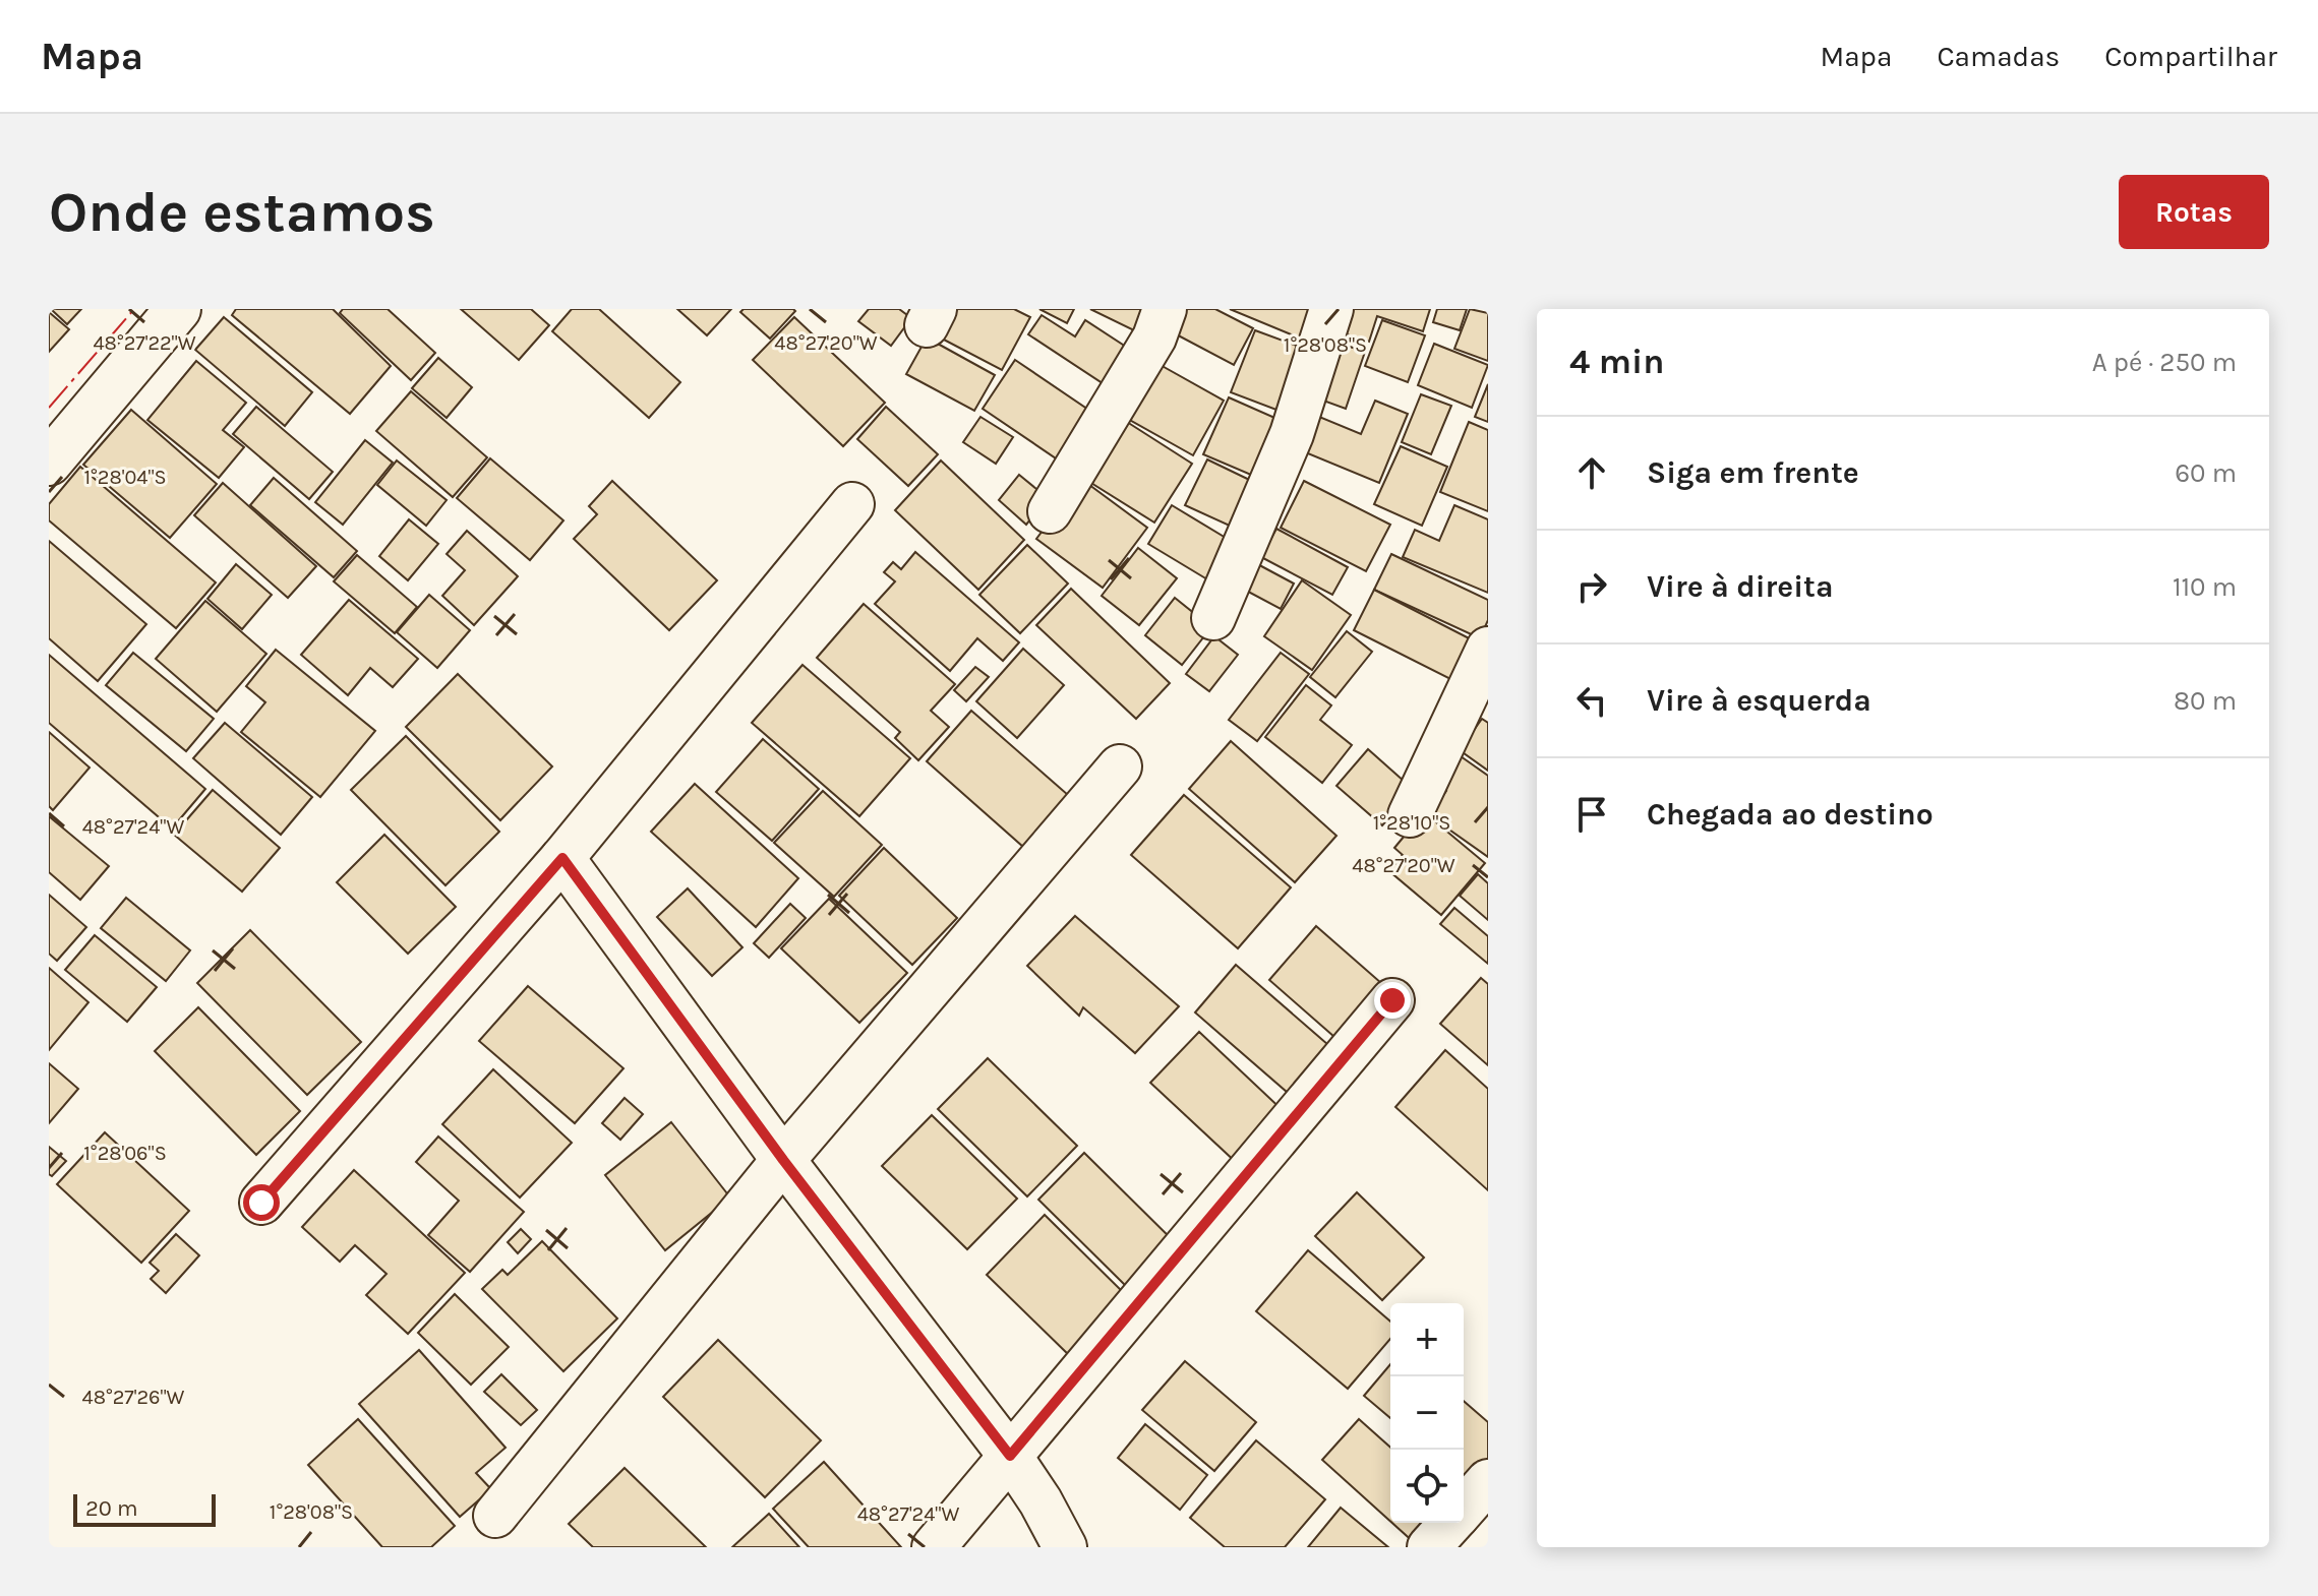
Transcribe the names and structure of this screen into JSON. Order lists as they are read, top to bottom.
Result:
{
  "scale_bar": "20 m",
  "page": {
    "header": "Mapa",
    "nav": ["Mapa", "Camadas", "Compartilhar"],
    "buttons": "Rotas",
    "title": "Onde estamos",
    "heading": ["4 min", "A pé · 250 m"],
    "list": [
      ["Siga em frente", "60 m"],
      ["Vire à direita", "110 m"],
      ["Vire à esquerda", "80 m"],
      "Chegada ao destino"
    ],
    "map_buttons": ["+", "−"],
    "scale": "20 m"
  },
  "coordinates": [
    "48°27'20\"W",
    "48°27'22\"W",
    "1°28'08\"S",
    "1°28'04\"S",
    "1°28'10\"S",
    "48°27'24\"W",
    "1°28'06\"S",
    "48°27'26\"W"
  ]
}
